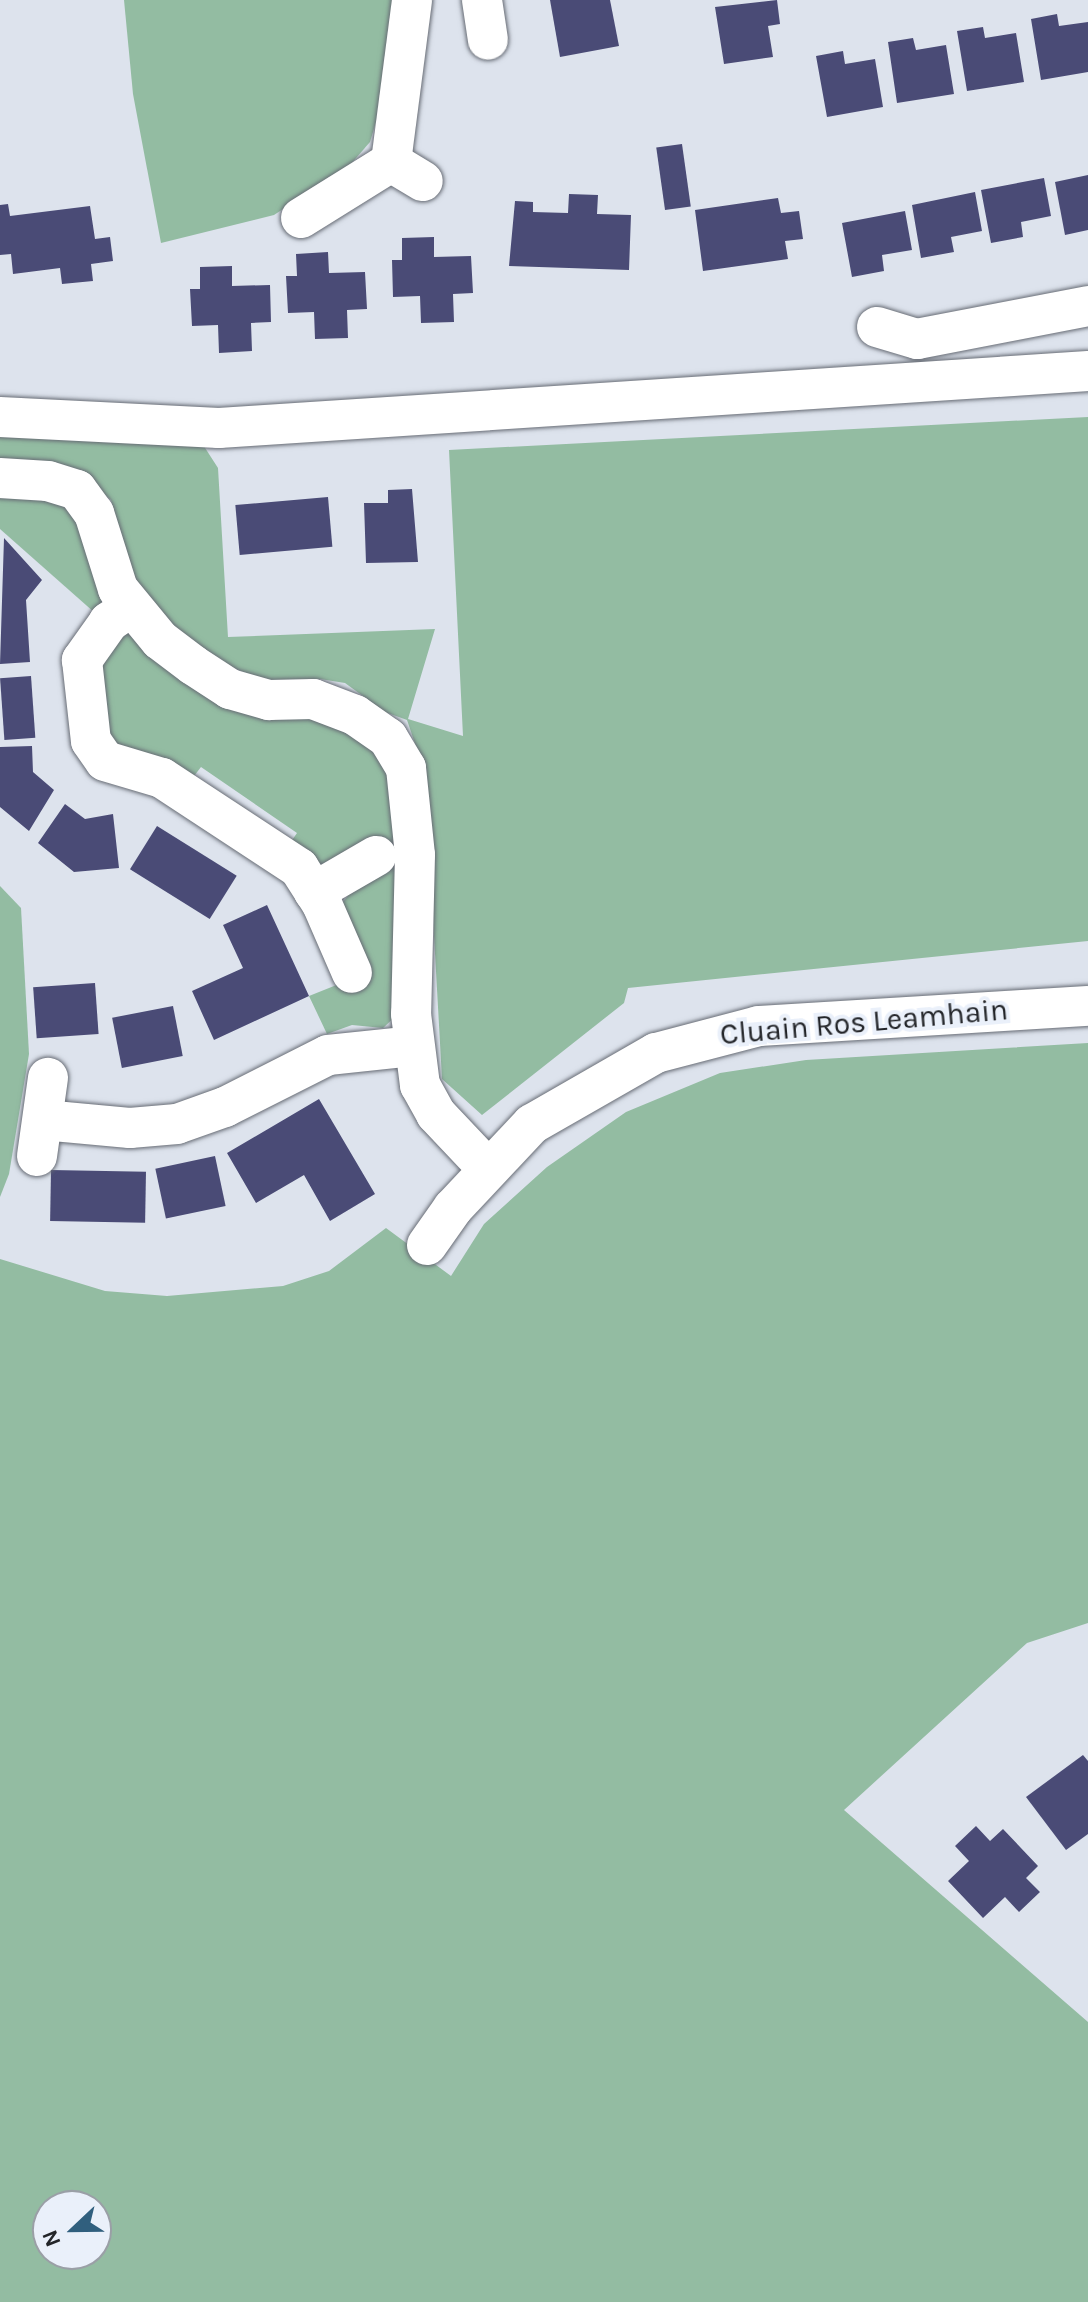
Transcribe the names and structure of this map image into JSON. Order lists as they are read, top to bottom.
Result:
{
  "streets": {
    "street": ["Cluain Ros Leamhain"]
  },
  "north": "left"
}
